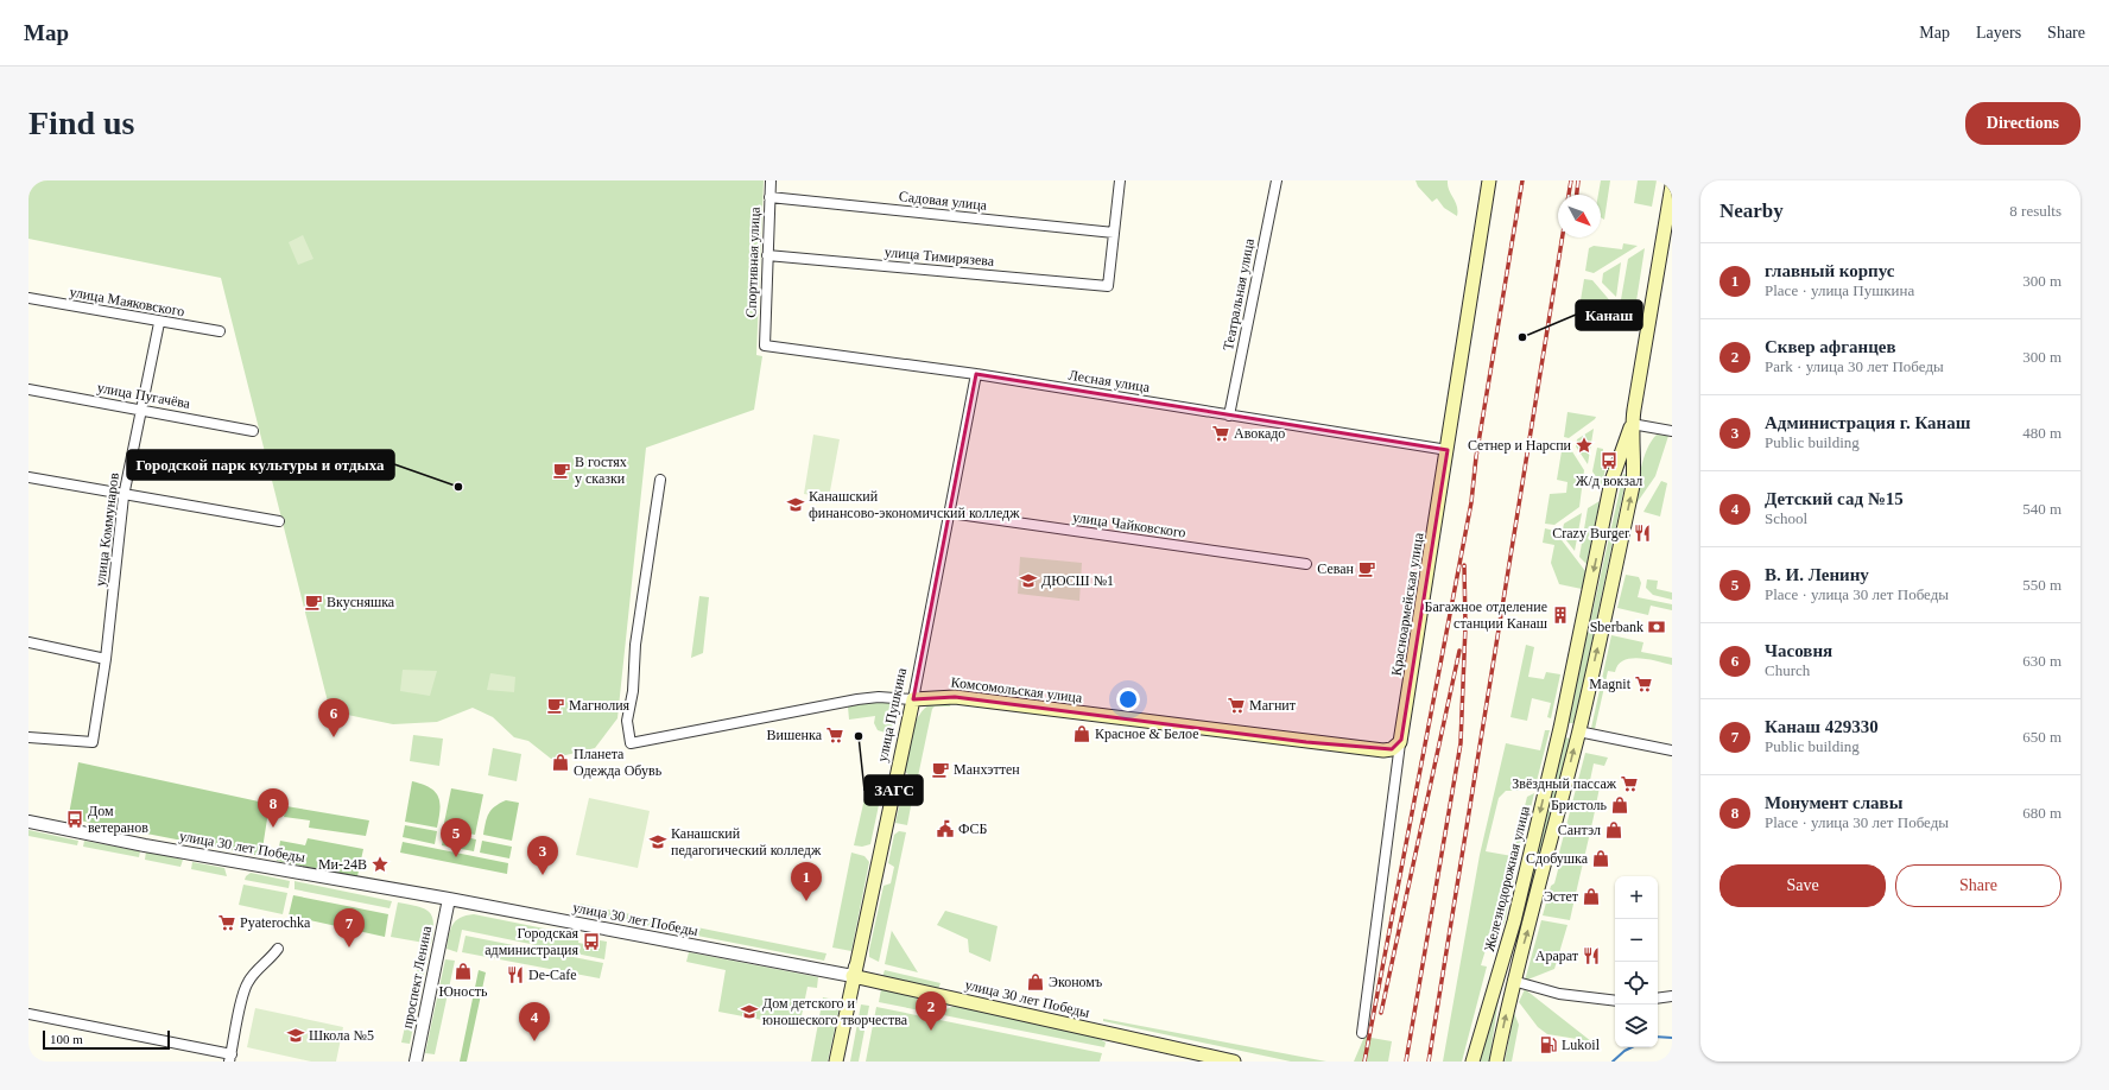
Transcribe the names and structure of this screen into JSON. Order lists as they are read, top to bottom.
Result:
{
  "streets": {
    "main road": [
      "Красноармейская улица",
      "Комсомольская улица",
      "улица Пушкина",
      "улица 30 лет Победы",
      "Железнодорожная улица"
    ],
    "street": [
      "Садовая улица",
      "улица Тимирязева",
      "Спортивная улица",
      "Театральная улица",
      "улица Маяковского",
      "Лесная улица",
      "улица Пугачёва",
      "улица Чайковского",
      "улица Коммунаров",
      "проспект Ленина"
    ]
  },
  "crossings": [
    ["Садовая улица", "улица Тимирязева"],
    ["Садовая улица", "Спортивная улица"],
    ["улица Тимирязева", "Спортивная улица"],
    ["Спортивная улица", "Лесная улица"],
    ["Театральная улица", "Лесная улица"],
    ["улица Маяковского", "улица Коммунаров"],
    ["Лесная улица", "Красноармейская улица"],
    ["Лесная улица", "улица Пушкина"],
    ["улица Пугачёва", "улица Коммунаров"],
    ["улица Чайковского", "улица Пушкина"],
    ["Комсомольская улица", "улица Пушкина"],
    ["улица Пушкина", "улица 30 лет Победы"],
    ["улица 30 лет Победы", "проспект Ленина"]
  ],
  "places": {
    "other": ["Канаш", "Городской парк культуры и отдыха", "ЗАГС"],
    "supermarket": [
      "Авокадо",
      "Magnit",
      "Магнит",
      "Вишенка",
      "Звёздный пассаж",
      "Pyaterochka"
    ],
    "place": ["Сетнер и Нарспи", "Ми-24В"],
    "bus stop": ["Ж/д вокзал", "Дом ветеранов", "Городская администрация"],
    "cafe": [
      "В гостях у сказки",
      "Севан",
      "Вкусняшка",
      "Магнолия",
      "Манхэттен"
    ],
    "school or university": [
      "Канашский финансово-экономичский колледж",
      "ДЮСШ №1",
      "Канашский педагогический колледж",
      "Дом детского и юношеского творчества",
      "Школа №5"
    ],
    "restaurant": ["Crazy Burger", "Арарат", "De-Cafe"],
    "building": ["Багажное отделение станции Канаш"],
    "bank": ["Sberbank"],
    "shop": [
      "Красное & Белое",
      "Планета Одежда Обувь",
      "Бристоль",
      "Сантэл",
      "Сдобушка",
      "Эстет",
      "Юность",
      "Экономъ"
    ],
    "public building": ["ФСБ"],
    "fuel station": ["Lukoil"]
  },
  "scale_bar": "100 m",
  "north": "bottom right",
  "page": {
    "header": "Map",
    "nav": ["Map", "Layers", "Share"],
    "buttons": [
      "Directions",
      ["Save", "Share"]
    ],
    "title": "Find us",
    "heading": ["Nearby", "8 results"],
    "list": [
      {
        "mark": "1",
        "name": "главный корпус",
        "note": "Place · улица Пушкина",
        "value": "300 m"
      },
      {
        "mark": "2",
        "name": "Сквер афганцев",
        "note": "Park · улица 30 лет Победы",
        "value": "300 m"
      },
      {
        "mark": "3",
        "name": "Администрация г. Канаш",
        "note": "Public building",
        "value": "480 m"
      },
      {
        "mark": "4",
        "name": "Детский сад №15",
        "note": "School",
        "value": "540 m"
      },
      {
        "mark": "5",
        "name": "В. И. Ленину",
        "note": "Place · улица 30 лет Победы",
        "value": "550 m"
      },
      {
        "mark": "6",
        "name": "Часовня",
        "note": "Church",
        "value": "630 m"
      },
      {
        "mark": "7",
        "name": "Канаш 429330",
        "note": "Public building",
        "value": "650 m"
      },
      {
        "mark": "8",
        "name": "Монумент славы",
        "note": "Place · улица 30 лет Победы",
        "value": "680 m"
      }
    ],
    "pins": [
      "6",
      "8",
      "5",
      "3",
      "1",
      "7",
      "2",
      "4"
    ],
    "map_buttons": ["+", "−"],
    "scale": "100 m"
  }
}
